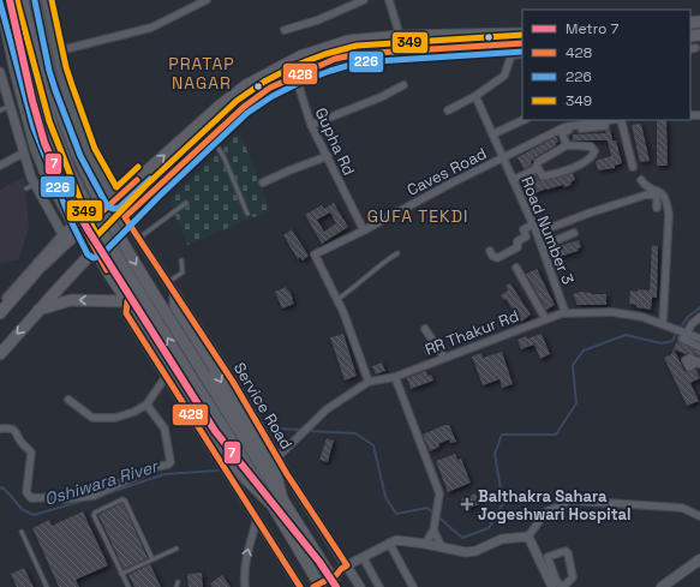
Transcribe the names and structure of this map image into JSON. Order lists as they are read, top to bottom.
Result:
{
  "streets": {
    "street": [
      "Gupha Rd",
      "Caves Road",
      "Road Number 3",
      "RR Thakur Rd",
      "Service Road"
    ]
  },
  "crossings": [
    ["Gupha Rd", "Caves Road"],
    ["Caves Road", "Road Number 3"],
    ["Caves Road", "RR Thakur Rd"],
    ["Road Number 3", "RR Thakur Rd"],
    ["RR Thakur Rd", "Service Road"]
  ],
  "districts": ["PRATAP NAGAR", "GUFA TEKDI"],
  "water": ["Oshiwara River"],
  "places": {
    "health": ["Balthakra Sahara Jogeshwari Hospital"]
  },
  "lines": [
    "metro line 7",
    "transit line 349",
    "transit line 226",
    "transit line 428"
  ],
  "legend": [
    "Metro 7",
    "428",
    "226",
    "349"
  ]
}
